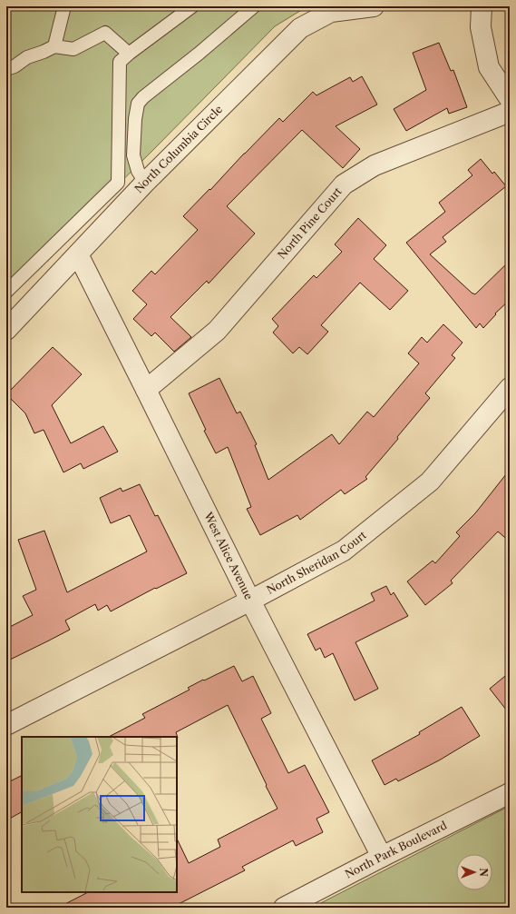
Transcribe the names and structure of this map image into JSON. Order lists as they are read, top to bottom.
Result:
{
  "streets": {
    "street": [
      "North Columbia Circle",
      "North Pine Court",
      "West Alice Avenue",
      "North Sheridan Court",
      "North Park Boulevard"
    ]
  },
  "crossings": [
    ["North Columbia Circle", "West Alice Avenue"],
    ["North Pine Court", "West Alice Avenue"],
    ["West Alice Avenue", "North Sheridan Court"],
    ["West Alice Avenue", "North Park Boulevard"]
  ],
  "north": "right"
}
